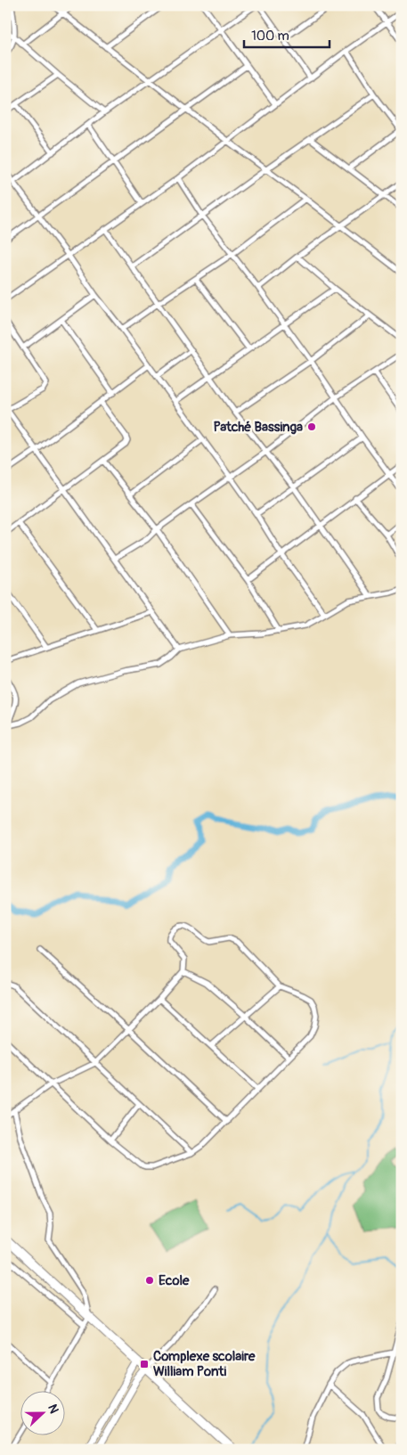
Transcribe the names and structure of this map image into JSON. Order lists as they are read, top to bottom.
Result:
{
  "places": {
    "other": ["Patché Bassinga", "Ecole"],
    "transit": ["Complexe scolaire William Ponti"]
  },
  "scale_bar": "100 m",
  "north": "right"
}
